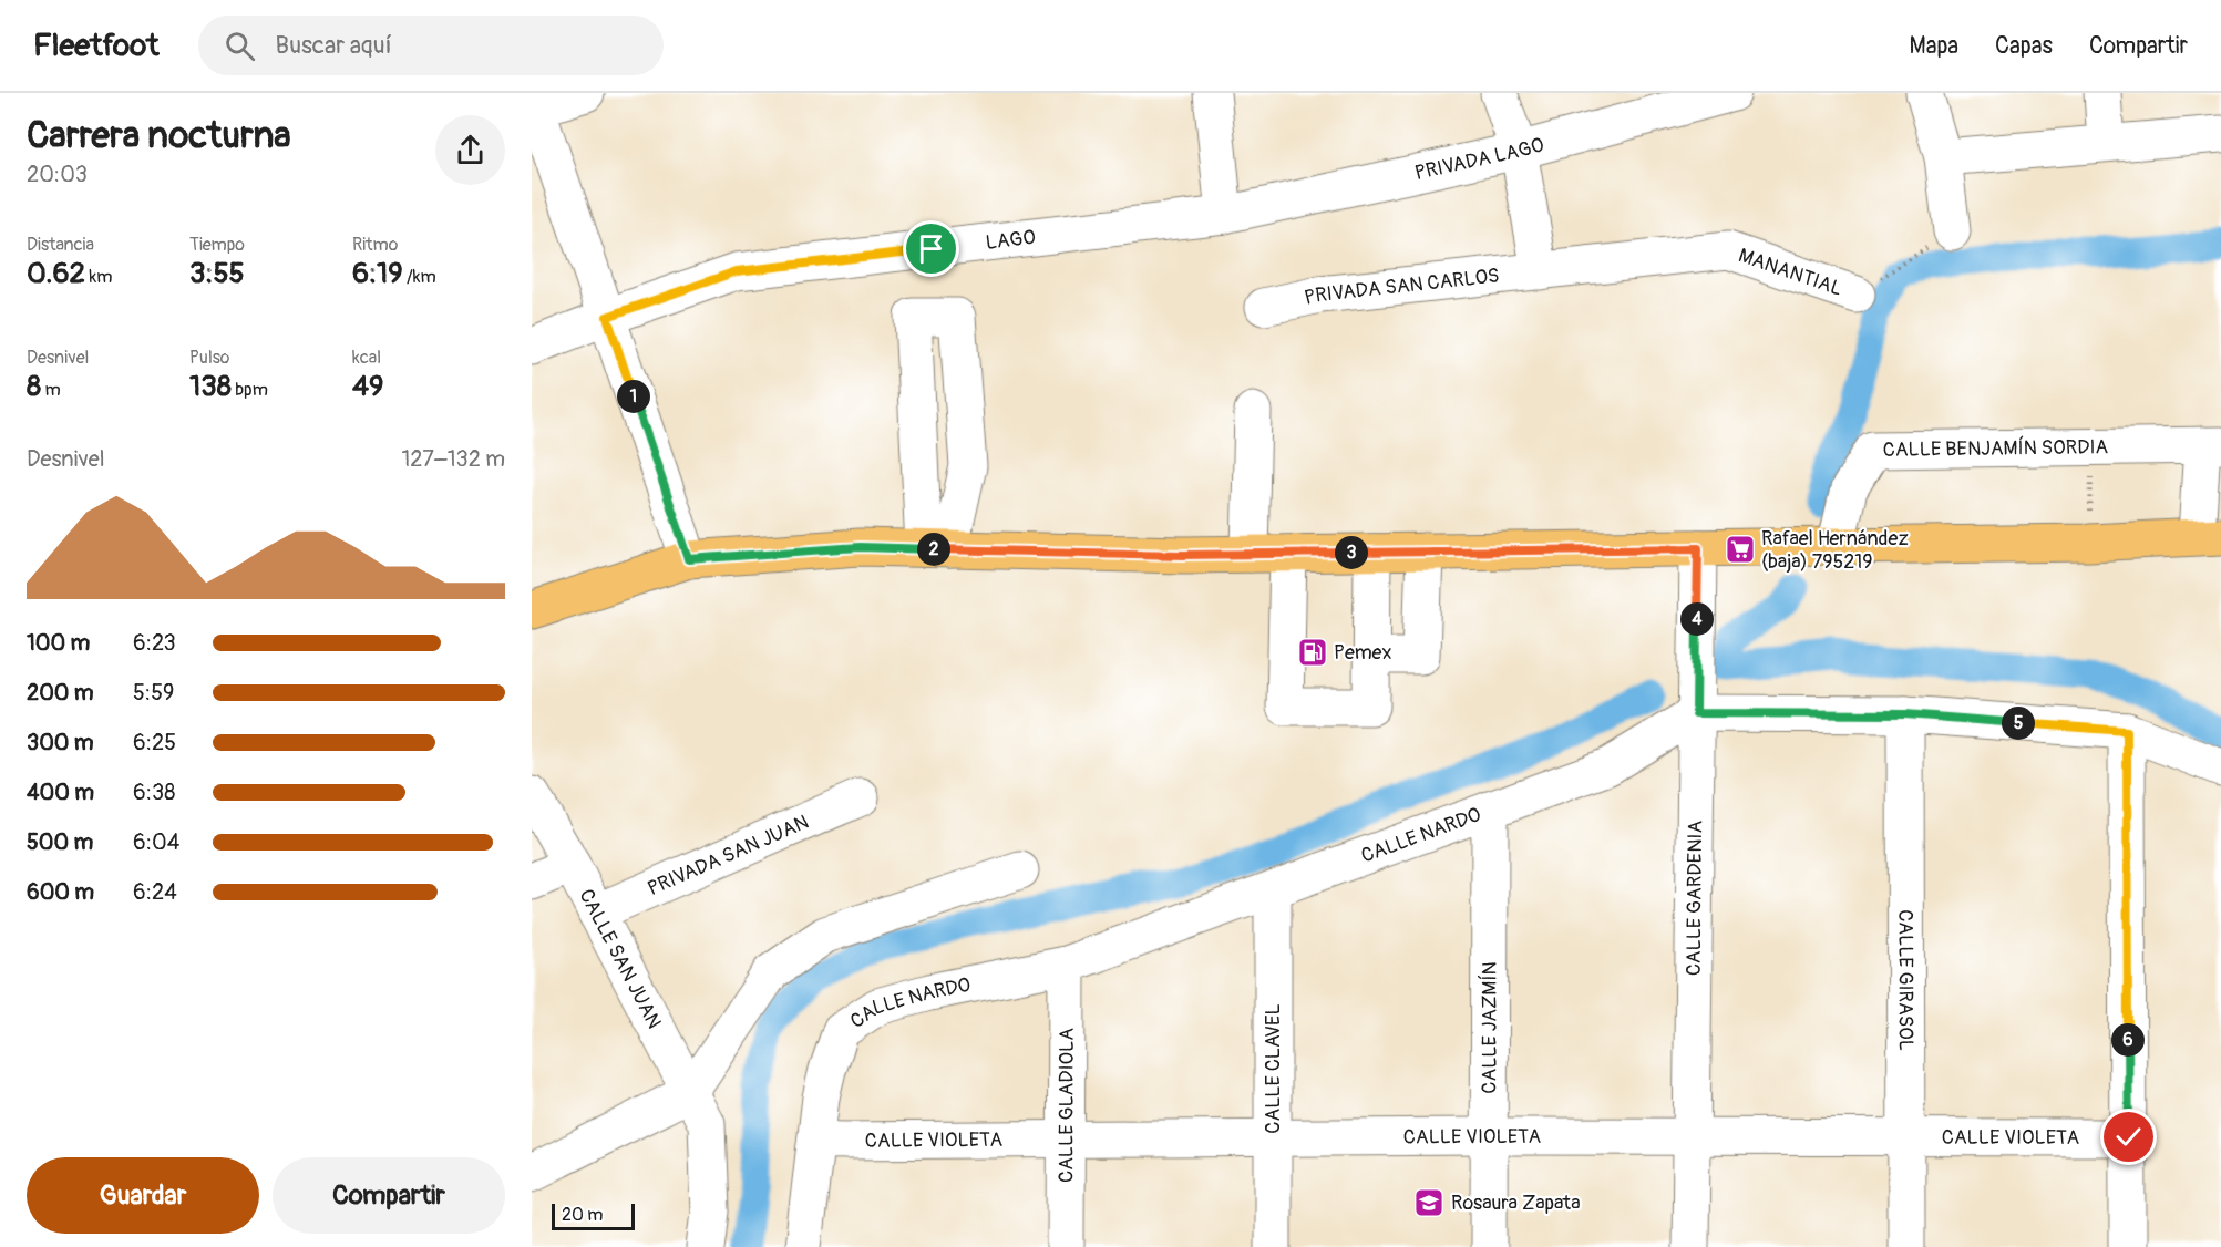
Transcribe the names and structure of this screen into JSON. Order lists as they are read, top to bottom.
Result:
{
  "streets": {
    "street": [
      "PRIVADA LAGO",
      "LAGO",
      "MANANTIAL",
      "PRIVADA SAN CARLOS",
      "CALLE BENJAMÍN SORDIA",
      "CALLE NARDO",
      "PRIVADA SAN JUAN",
      "CALLE GARDENIA",
      "CALLE SAN JUAN",
      "CALLE GIRASOL",
      "CALLE JAZMÍN",
      "CALLE CLAVEL",
      "CALLE GLADIOLA",
      "CALLE VIOLETA"
    ]
  },
  "crossings": [
    ["PRIVADA LAGO", "LAGO"],
    ["MANANTIAL", "PRIVADA SAN CARLOS"],
    ["CALLE NARDO", "CALLE GARDENIA"],
    ["CALLE NARDO", "CALLE JAZMÍN"],
    ["CALLE NARDO", "CALLE CLAVEL"],
    ["CALLE NARDO", "CALLE GLADIOLA"],
    ["CALLE NARDO", "CALLE VIOLETA"],
    ["PRIVADA SAN JUAN", "CALLE SAN JUAN"],
    ["CALLE GARDENIA", "CALLE VIOLETA"],
    ["CALLE GIRASOL", "CALLE VIOLETA"],
    ["CALLE JAZMÍN", "CALLE VIOLETA"],
    ["CALLE CLAVEL", "CALLE VIOLETA"],
    ["CALLE GLADIOLA", "CALLE VIOLETA"]
  ],
  "places": {
    "supermarket": ["Rafael Hernández (baja) 795219"],
    "fuel station": ["Pemex"],
    "school or university": ["Rosaura Zapata"]
  },
  "scale_bar": "20 m",
  "page": {
    "header": "Fleetfoot",
    "search": "Buscar aquí",
    "nav": ["Mapa", "Capas", "Compartir"],
    "heading": ["Carrera nocturna", "20:03"],
    "stats": [
      ["Distancia", "0.62 km"],
      ["Tiempo", "3:55"],
      ["Ritmo", "6:19 /km"],
      ["Desnivel", "8 m"],
      ["Pulso", "138 bpm"],
      ["kcal", "49"]
    ],
    "pins": [
      "1",
      "2",
      "3",
      "4",
      "5",
      "6"
    ],
    "chart": ["Desnivel", "127–132 m"],
    "list": [
      {
        "name": "100 m",
        "note": "6:23"
      },
      {
        "name": "200 m",
        "note": "5:59"
      },
      {
        "name": "300 m",
        "note": "6:25"
      },
      {
        "name": "400 m",
        "note": "6:38"
      },
      {
        "name": "500 m",
        "note": "6:04"
      },
      {
        "name": "600 m",
        "note": "6:24"
      }
    ],
    "buttons": ["Guardar", "Compartir"],
    "scale": "20 m"
  }
}
